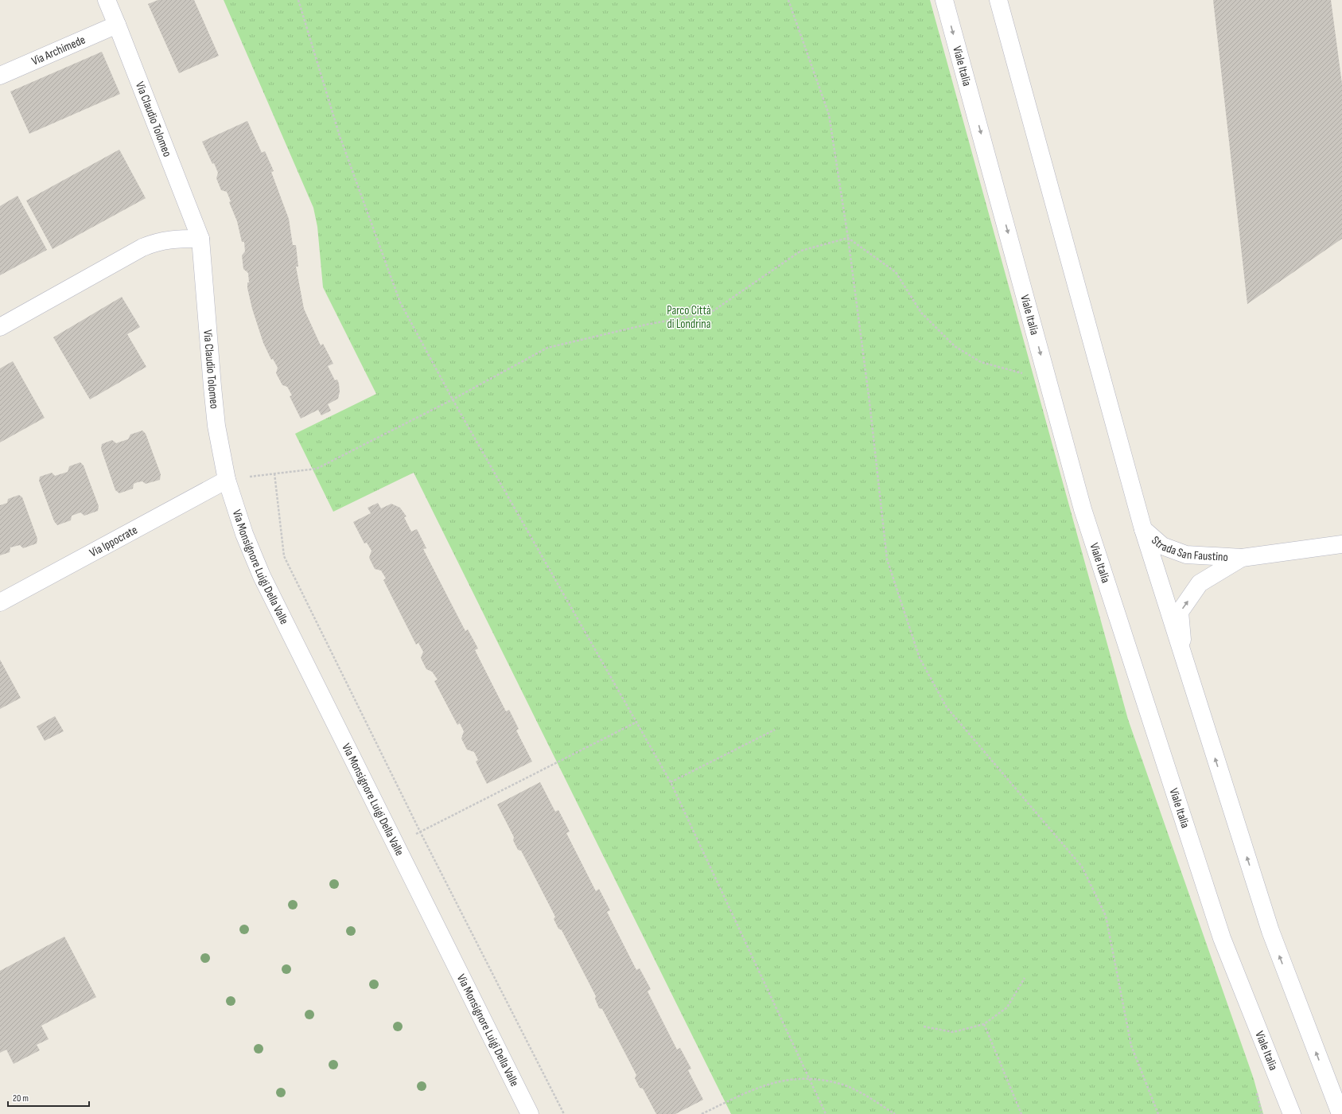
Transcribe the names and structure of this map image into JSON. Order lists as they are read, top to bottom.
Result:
{
  "streets": {
    "main road": [
      "Via Archimede",
      "Viale Italia",
      "Via Claudio Tolomeo",
      "Via Ippocrate",
      "Strada San Faustino",
      "Via Monsignore Luigi Della Valle"
    ]
  },
  "crossings": [
    ["Via Archimede", "Via Claudio Tolomeo"],
    ["Via Claudio Tolomeo", "Via Ippocrate"],
    ["Via Claudio Tolomeo", "Via Monsignore Luigi Della Valle"],
    ["Via Ippocrate", "Via Monsignore Luigi Della Valle"]
  ],
  "parks": ["Parco Città di Londrina"],
  "scale_bar": "20 m"
}
